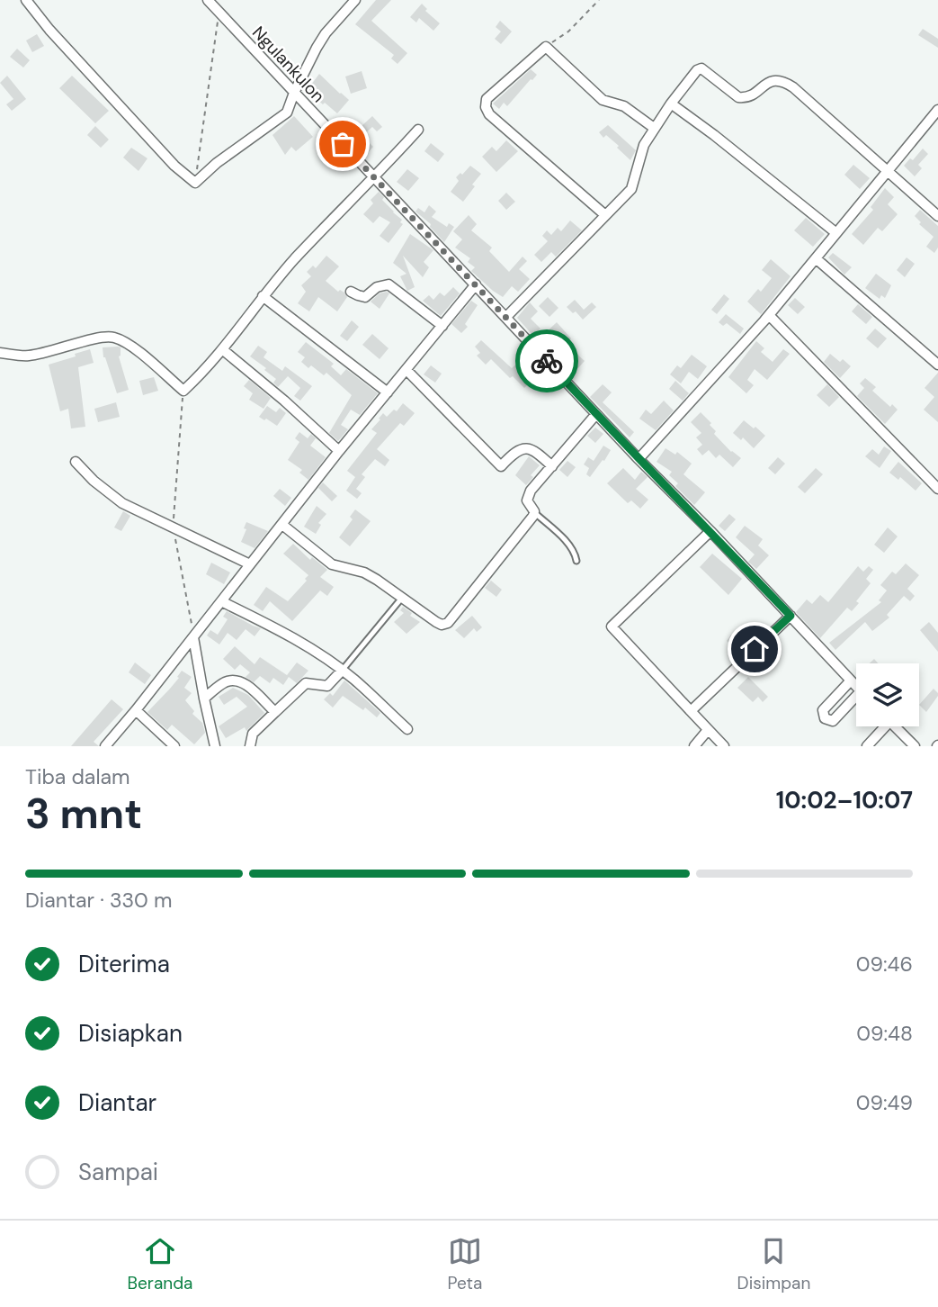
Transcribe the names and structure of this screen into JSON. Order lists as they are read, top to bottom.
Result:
{
  "streets": {
    "street": ["Ngulankulon"]
  },
  "page": {
    "heading": ["3 mnt", "Tiba dalam", "10:02–10:07"],
    "bar": "Diantar · 330 m",
    "list": [
      ["Diterima", "09:46"],
      ["Disiapkan", "09:48"],
      ["Diantar", "09:49"],
      "Sampai"
    ],
    "tabs": ["Beranda", "Peta", "Disimpan"]
  }
}
